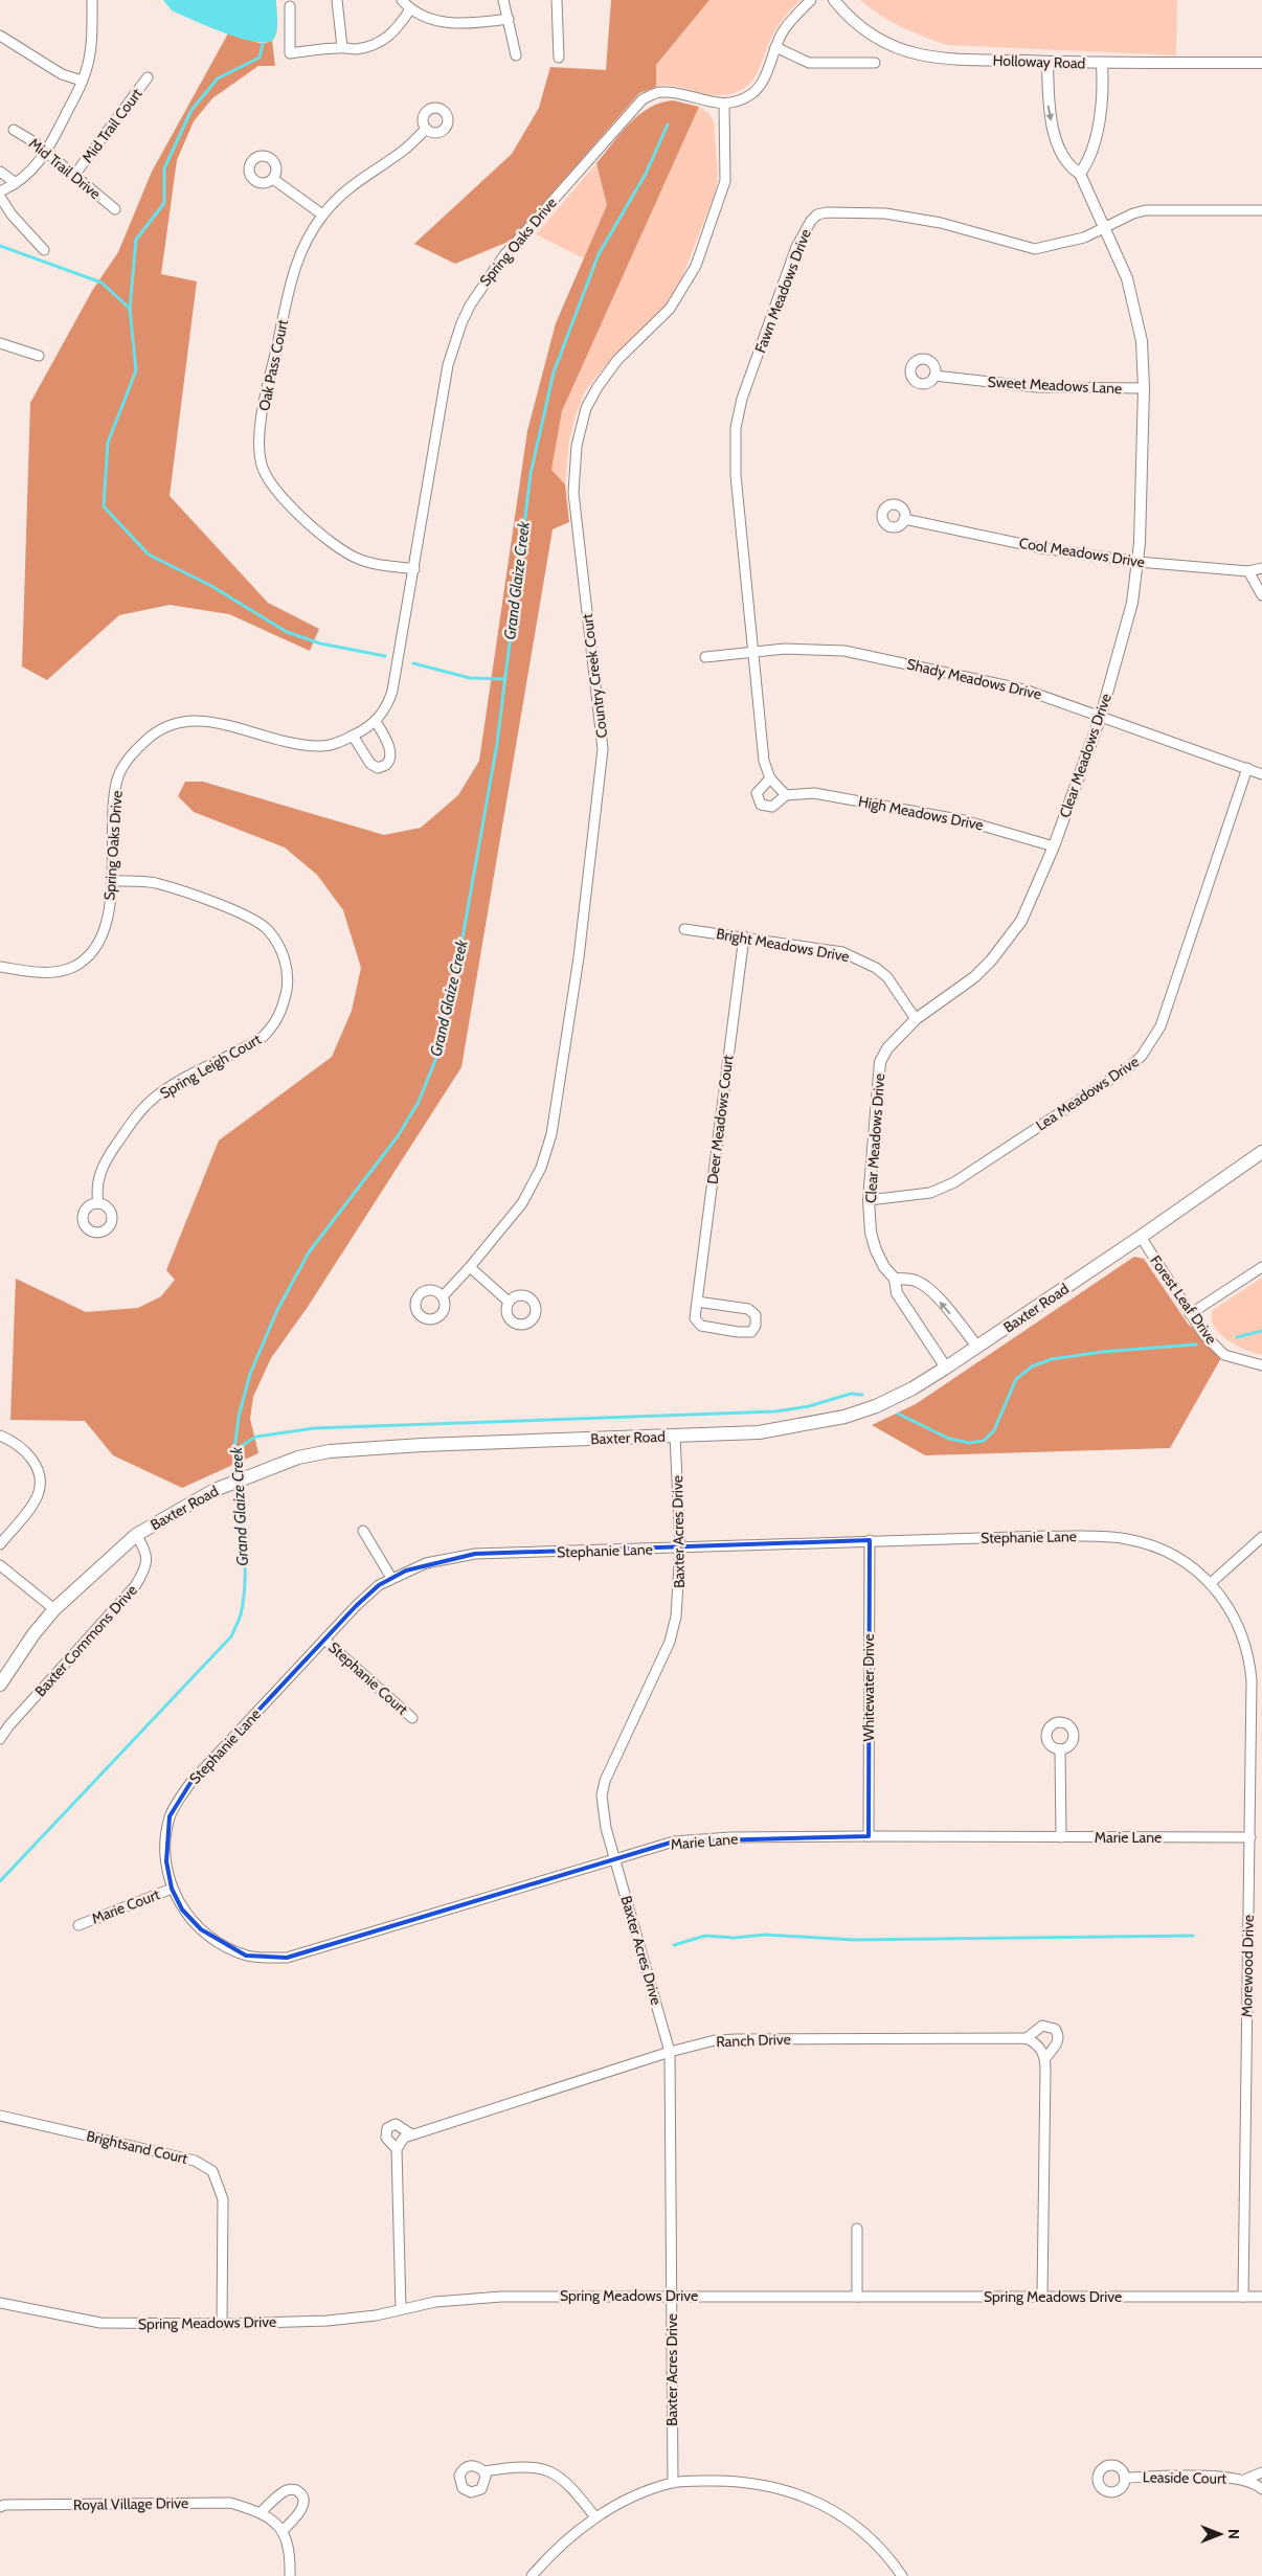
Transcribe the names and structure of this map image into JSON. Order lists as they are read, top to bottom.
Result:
{
  "streets": {
    "main road": ["Baxter Road"],
    "street": [
      "Holloway Road",
      "Mid Trail Court",
      "Mid Trail Drive",
      "Spring Oaks Drive",
      "Fawn Meadows Drive",
      "Oak Pass Court",
      "Sweet Meadows Lane",
      "Cool Meadows Drive",
      "Country Creek Court",
      "Shady Meadows Drive",
      "Clear Meadows Drive",
      "High Meadows Drive",
      "Bright Meadows Drive",
      "Spring Leigh Court",
      "Lea Meadows Drive",
      "Deer Meadows Court",
      "Forest Leaf Drive",
      "Baxter Acres Drive",
      "Stephanie Lane",
      "Baxter Commons Drive",
      "Stephanie Court",
      "Whitewater Drive",
      "Marie Lane",
      "Marie Court",
      "Morewood Drive",
      "Ranch Drive",
      "Brightsand Court",
      "Spring Meadows Drive",
      "Leaside Court",
      "Royal Village Drive"
    ]
  },
  "crossings": [
    ["Holloway Road", "Clear Meadows Drive"],
    ["Mid Trail Court", "Mid Trail Drive"],
    ["Spring Oaks Drive", "Oak Pass Court"],
    ["Spring Oaks Drive", "Country Creek Court"],
    ["Spring Oaks Drive", "Spring Leigh Court"],
    ["Fawn Meadows Drive", "Shady Meadows Drive"],
    ["Fawn Meadows Drive", "Clear Meadows Drive"],
    ["Fawn Meadows Drive", "High Meadows Drive"],
    ["Sweet Meadows Lane", "Clear Meadows Drive"],
    ["Cool Meadows Drive", "Clear Meadows Drive"],
    ["Shady Meadows Drive", "Clear Meadows Drive"],
    ["Shady Meadows Drive", "Lea Meadows Drive"],
    ["Clear Meadows Drive", "High Meadows Drive"],
    ["Clear Meadows Drive", "Bright Meadows Drive"],
    ["Clear Meadows Drive", "Lea Meadows Drive"],
    ["Clear Meadows Drive", "Baxter Road"],
    ["Bright Meadows Drive", "Deer Meadows Court"],
    ["Forest Leaf Drive", "Baxter Road"],
    ["Baxter Road", "Baxter Acres Drive"],
    ["Baxter Road", "Baxter Commons Drive"],
    ["Baxter Acres Drive", "Stephanie Lane"],
    ["Baxter Acres Drive", "Marie Lane"],
    ["Baxter Acres Drive", "Ranch Drive"],
    ["Baxter Acres Drive", "Spring Meadows Drive"],
    ["Stephanie Lane", "Stephanie Court"],
    ["Stephanie Lane", "Whitewater Drive"],
    ["Stephanie Lane", "Marie Lane"],
    ["Stephanie Lane", "Marie Court"],
    ["Stephanie Lane", "Morewood Drive"],
    ["Whitewater Drive", "Marie Lane"],
    ["Marie Lane", "Marie Court"],
    ["Marie Lane", "Morewood Drive"],
    ["Morewood Drive", "Spring Meadows Drive"],
    ["Brightsand Court", "Spring Meadows Drive"]
  ],
  "water": ["Grand Glaize Creek"],
  "north": "right"
}
